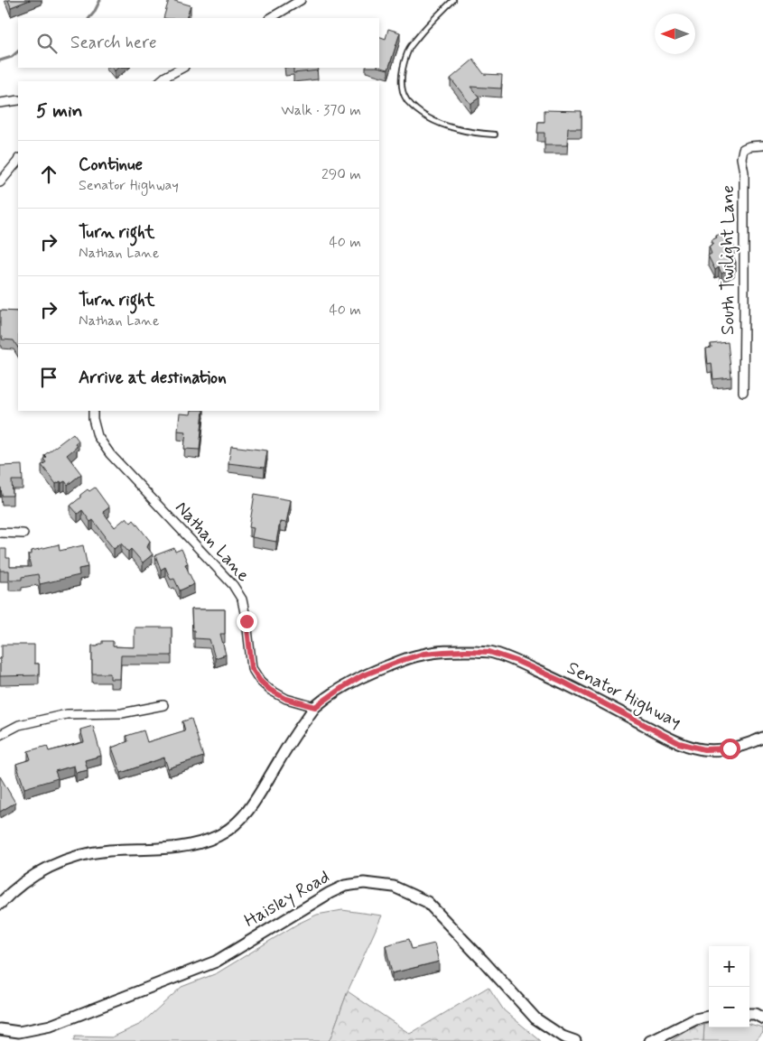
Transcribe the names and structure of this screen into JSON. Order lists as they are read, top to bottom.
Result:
{
  "streets": {
    "street": [
      "South Twilight Lane",
      "Nathan Lane",
      "Senator Highway",
      "Haisley Road"
    ]
  },
  "crossings": [
    ["Nathan Lane", "Senator Highway"]
  ],
  "north": "left",
  "page": {
    "search": "Search here",
    "heading": ["5 min", "Walk · 370 m"],
    "list": [
      ["Continue", "Senator Highway", "290 m"],
      ["Turn right", "Nathan Lane", "40 m"],
      ["Turn right", "Nathan Lane", "40 m"],
      "Arrive at destination"
    ],
    "map_buttons": ["+", "−"]
  }
}
